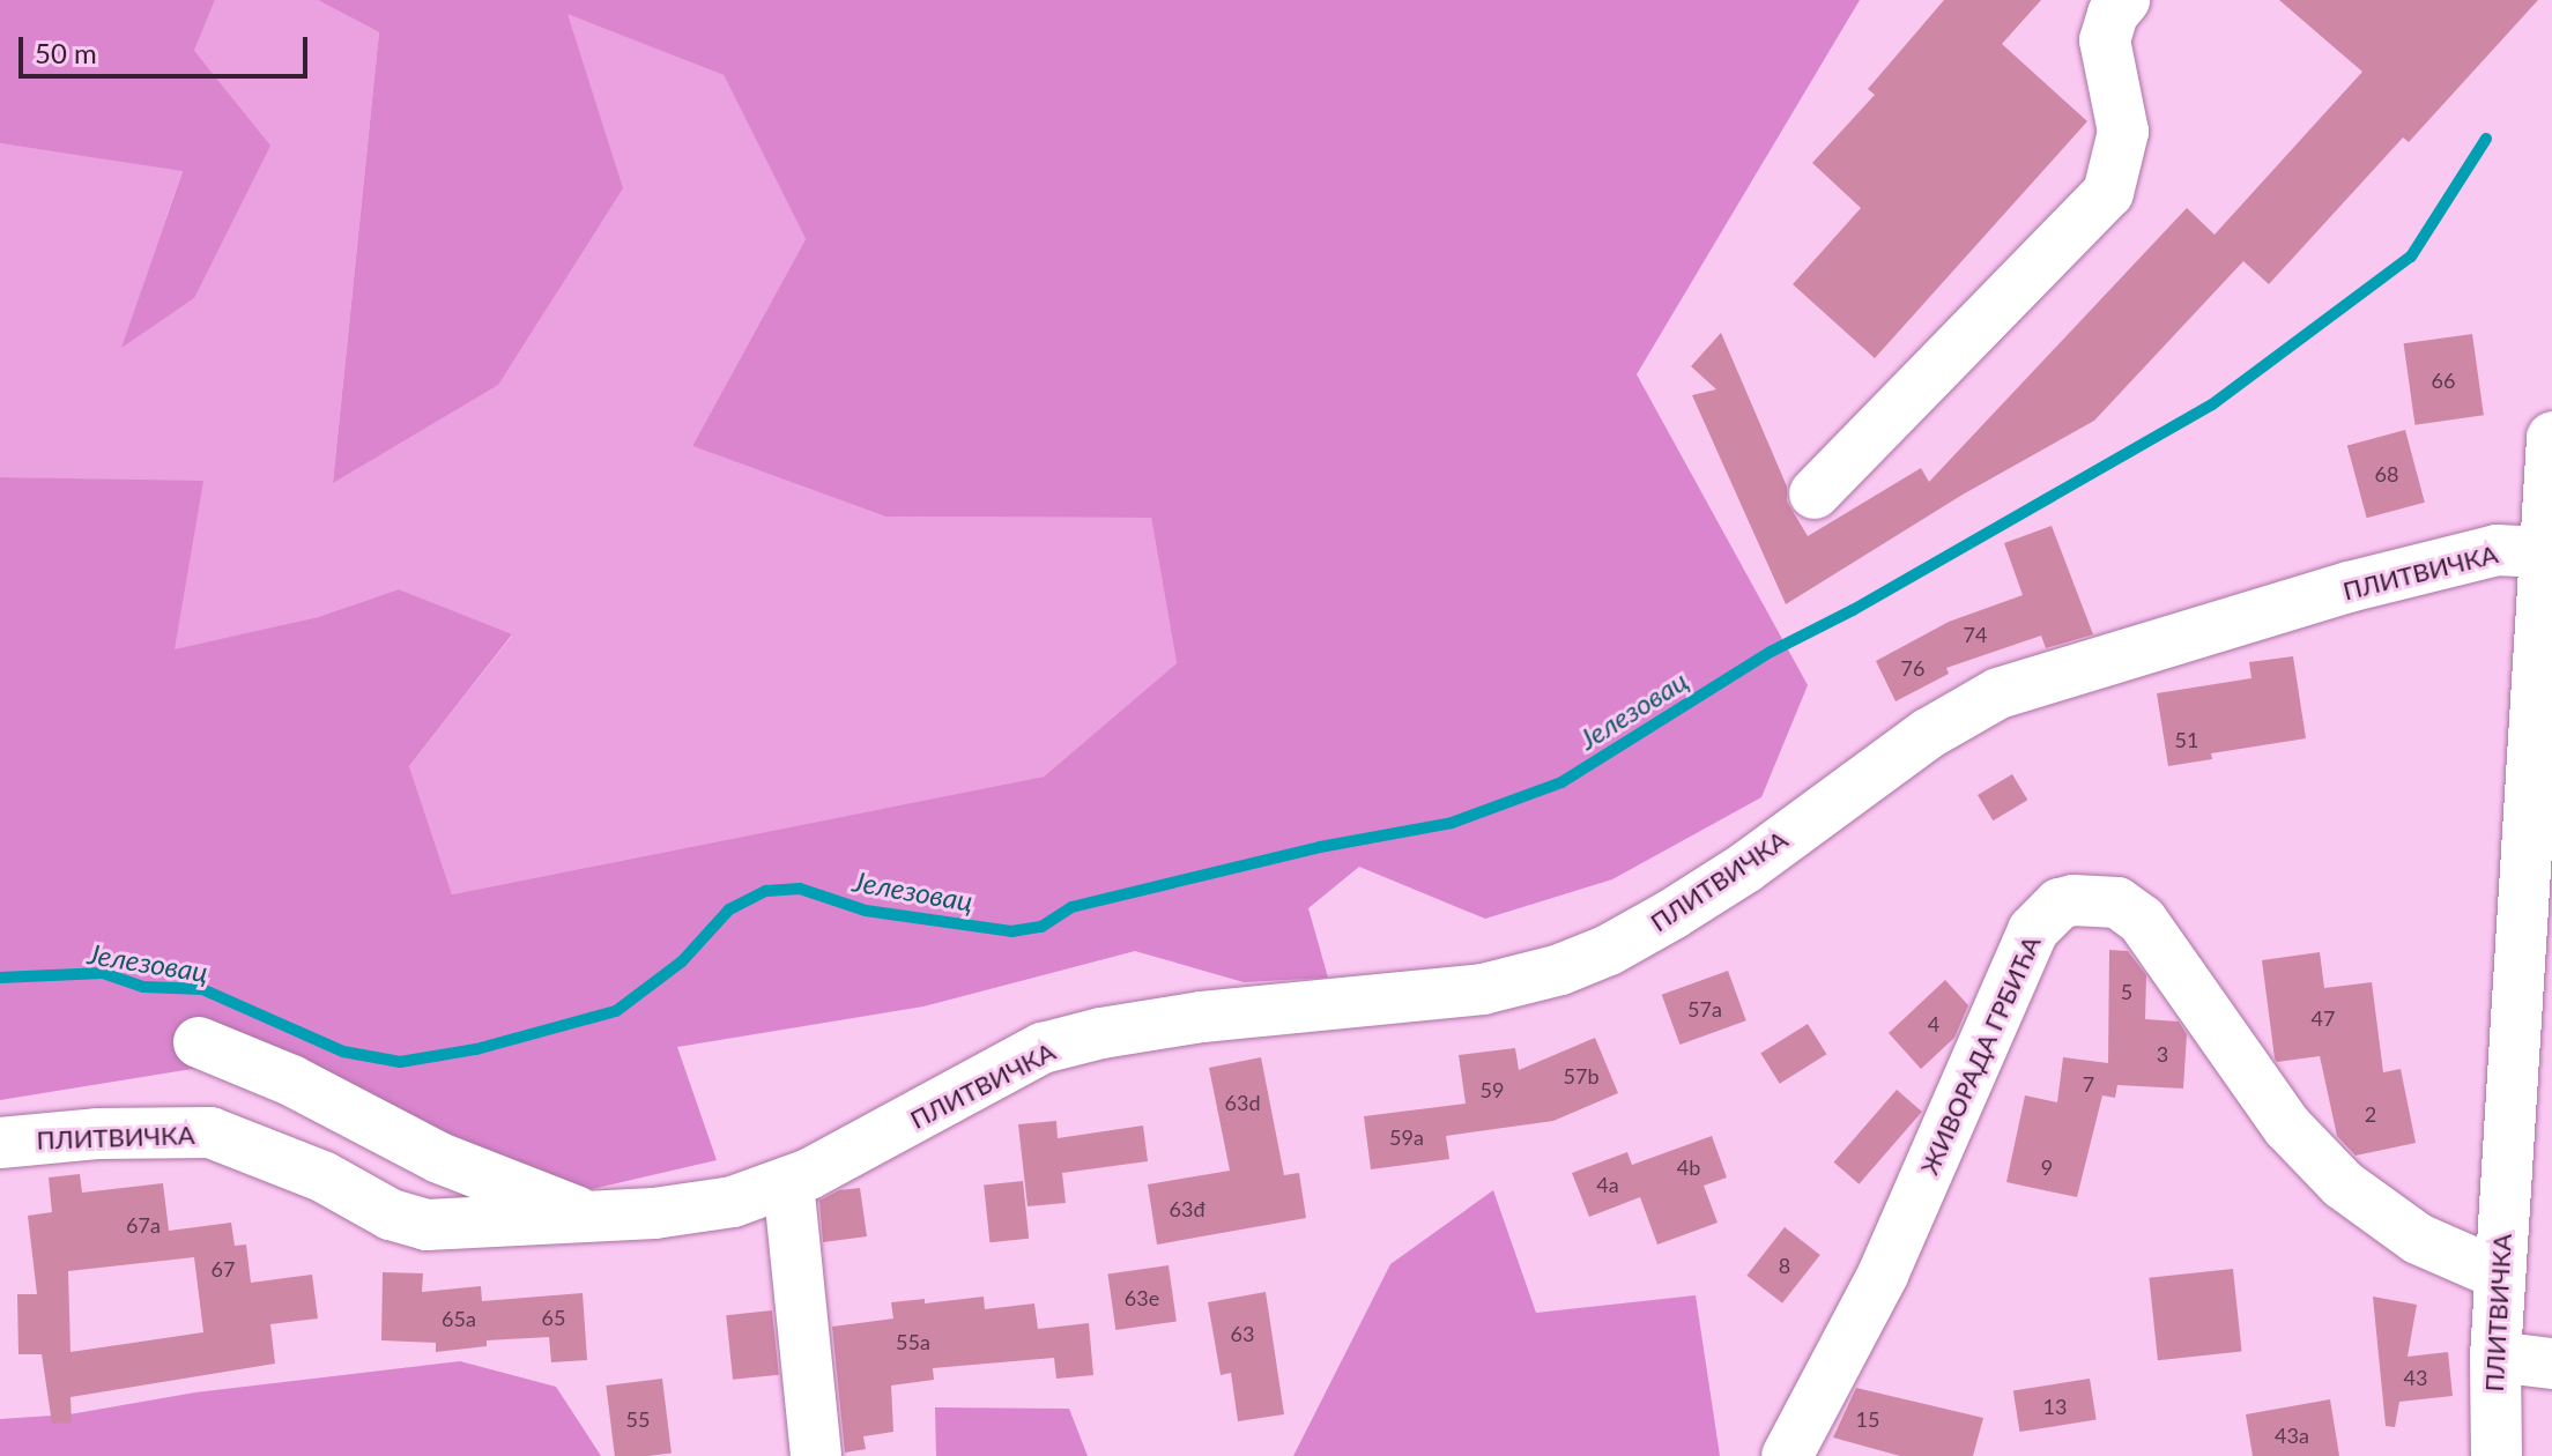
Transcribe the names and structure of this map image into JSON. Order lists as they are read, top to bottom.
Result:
{
  "streets": {
    "street": ["ПЛИТВИЧКА", "ЖИВОРАДА ГРБИЋА"]
  },
  "crossings": [
    ["ПЛИТВИЧКА", "ЖИВОРАДА ГРБИЋА"]
  ],
  "water": ["Јелезовац"],
  "house_numbers": [
    "66",
    "68",
    "74",
    "76",
    "51",
    "5",
    "57a",
    "47",
    "4",
    "3",
    "57b",
    "7",
    "59",
    "63d",
    "2",
    "59a",
    "4b",
    "9",
    "4a",
    "63đ",
    "67a",
    "8",
    "67",
    "63e",
    "65",
    "65a",
    "63",
    "55a",
    "43",
    "13",
    "55",
    "15",
    "43a"
  ],
  "scale_bar": "50 m"
}
